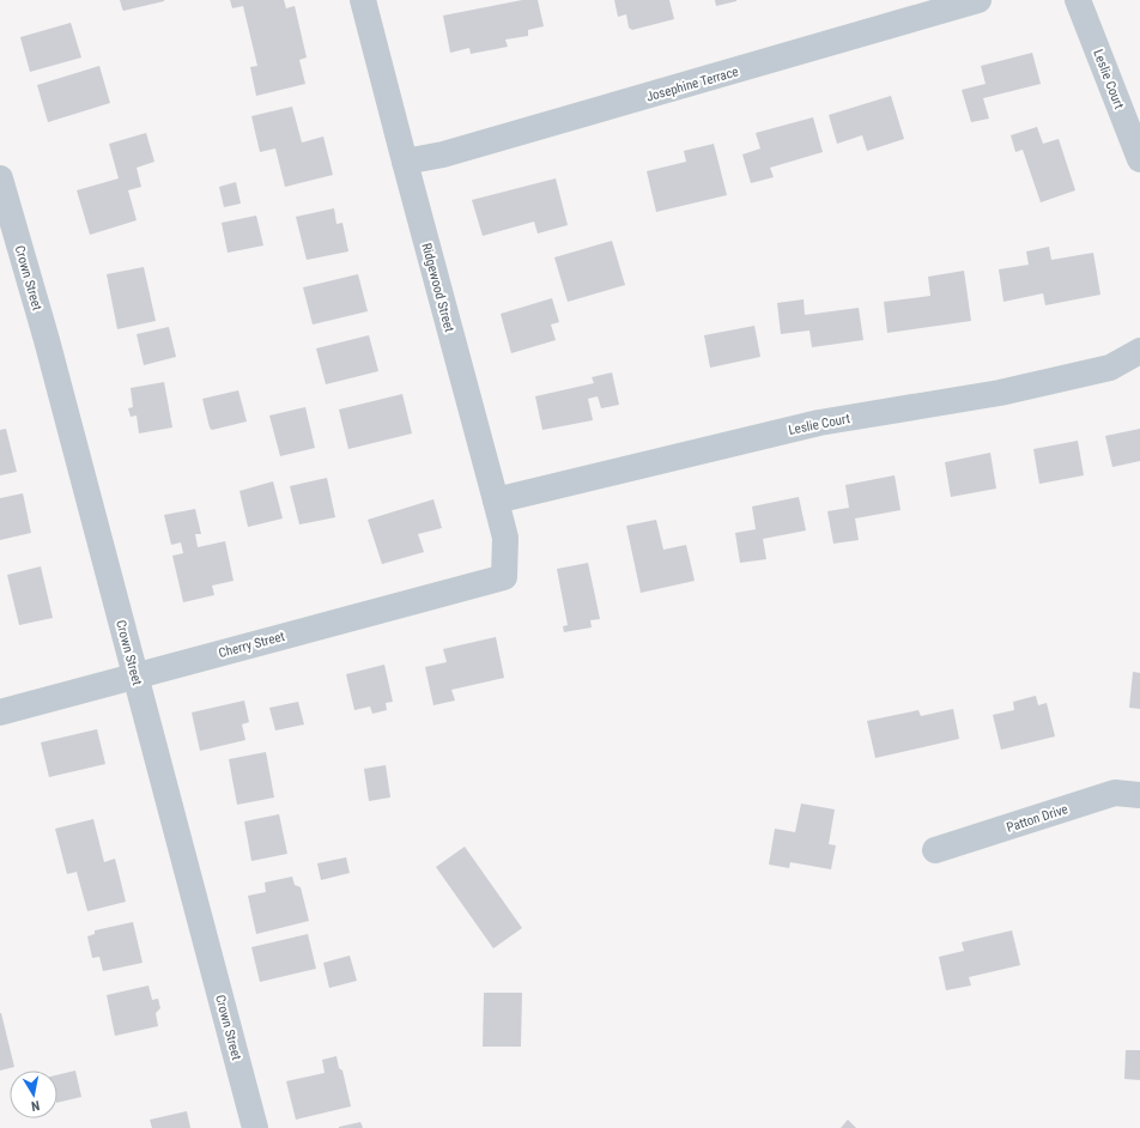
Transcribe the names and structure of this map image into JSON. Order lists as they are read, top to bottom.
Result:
{
  "streets": {
    "street": [
      "Leslie Court",
      "Josephine Terrace",
      "Crown Street",
      "Ridgewood Street",
      "Cherry Street",
      "Patton Drive"
    ]
  },
  "crossings": [
    ["Leslie Court", "Ridgewood Street"],
    ["Josephine Terrace", "Ridgewood Street"],
    ["Crown Street", "Cherry Street"],
    ["Ridgewood Street", "Cherry Street"]
  ],
  "north": "bottom"
}
